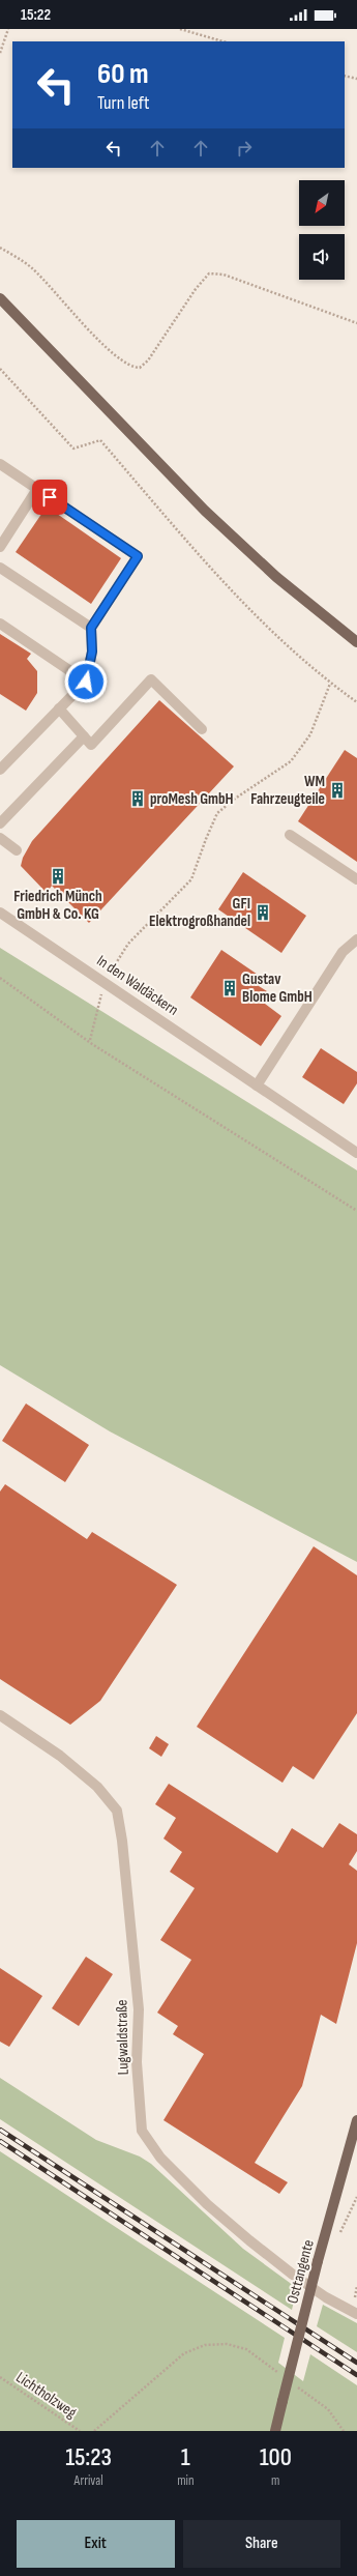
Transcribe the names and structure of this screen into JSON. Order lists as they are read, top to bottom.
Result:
{
  "streets": {
    "main road": ["Osttangente"],
    "street": ["In den Waldäckern", "Lugwaldstraße"],
    "path": ["Lichtholzweg"]
  },
  "places": {
    "building": [
      "WM Fahrzeugteile",
      "proMesh GmbH",
      "Friedrich Münch GmbH & Co. KG",
      "GFI Elektrogroßhandel",
      "Gustav Blome GmbH"
    ]
  },
  "north": "bottom left",
  "page": {
    "status": "15:22",
    "turn": ["60 m", "Turn left"],
    "eta": [
      "15:23",
      "Arrival",
      "1",
      "min",
      "100",
      "m"
    ],
    "buttons": ["Exit", "Share"]
  }
}
